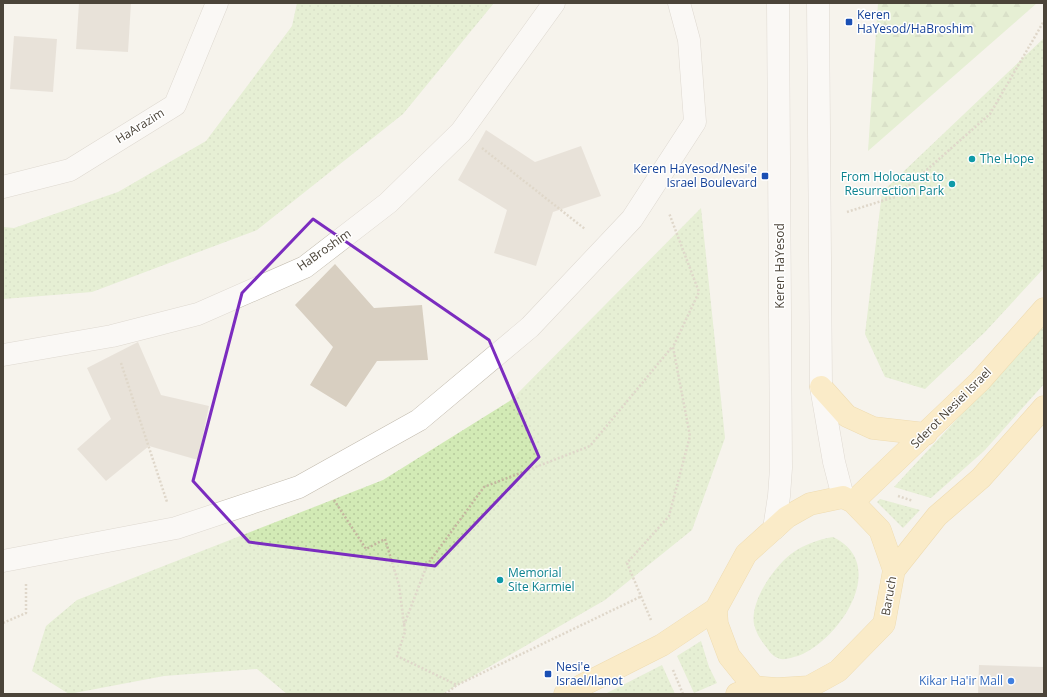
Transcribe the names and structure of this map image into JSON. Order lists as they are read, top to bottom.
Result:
{
  "streets": {
    "main road": ["Sderot Nesiei Israel", "Baruch"],
    "street": ["HaArazim", "HaBroshim", "Keren HaYesod"]
  },
  "crossings": [
    ["Sderot Nesiei Israel", "Baruch"]
  ],
  "places": {
    "transit": ["Keren HaYesod/HaBroshim", "Keren HaYesod/Nesi'e Israel Boulevard", "Nesi'e Israel/Ilanot"],
    "other": [
      "The Hope",
      "From Holocaust to Resurrection Park",
      "Memorial Site Karmiel",
      "Kikar Ha'ir Mall"
    ]
  }
}
